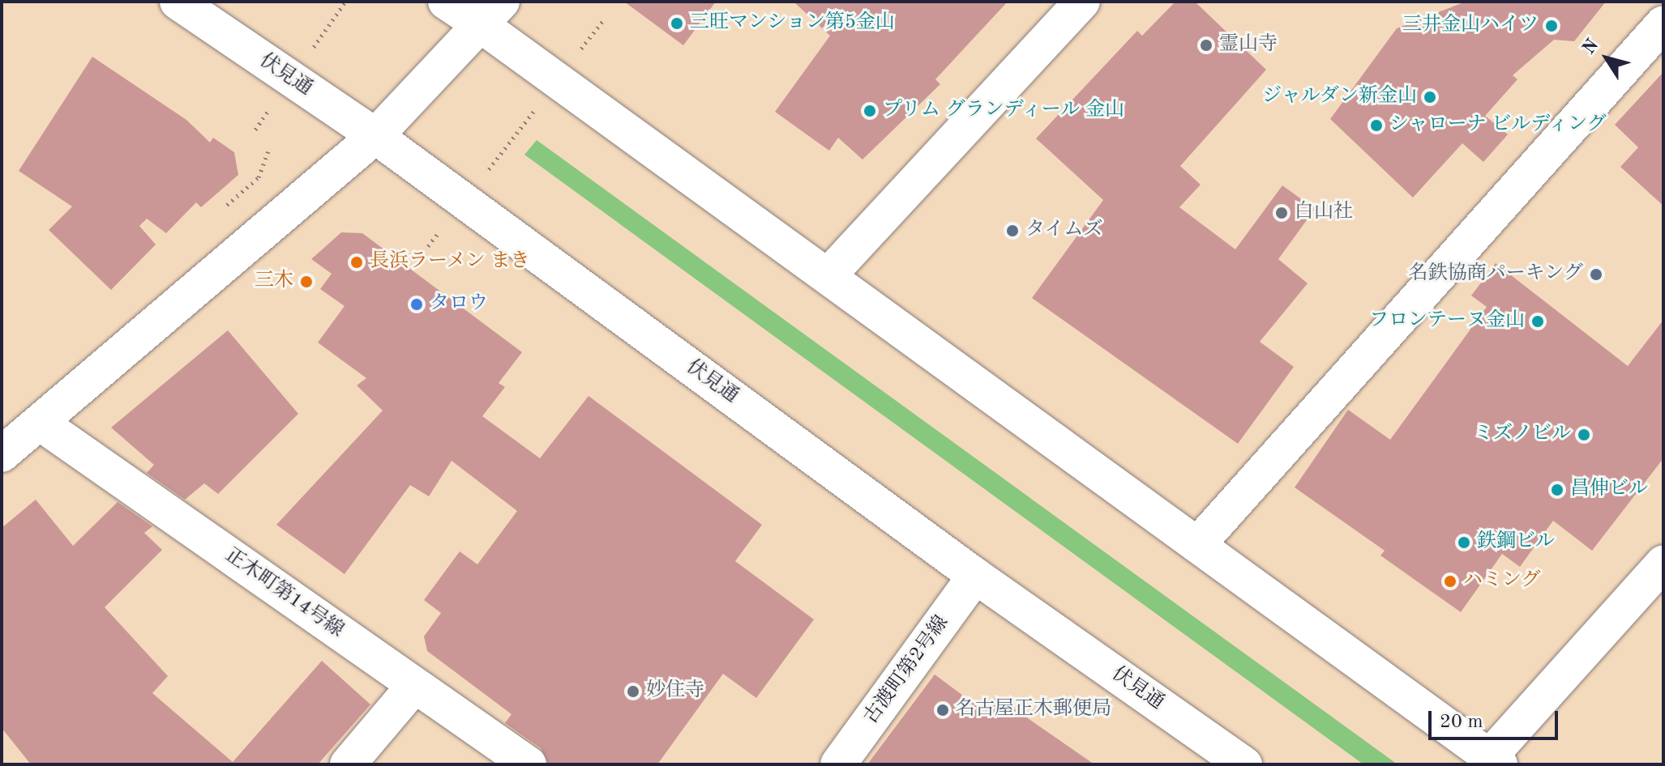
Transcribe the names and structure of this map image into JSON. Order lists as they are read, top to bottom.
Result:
{
  "streets": {
    "main road": ["伏見通", "正木町第14号線", "古渡町第2号線"]
  },
  "crossings": [
    ["伏見通", "古渡町第2号線"]
  ],
  "places": [
    "三旺マンション第5金山",
    "三井金山ハイツ",
    "霊山寺",
    "ジャルダン新金山",
    "プリム グランディール 金山",
    "シャローナ ビルディング",
    "白山社",
    "タイムズ",
    "長浜ラーメン まき",
    "名鉄協商パーキング",
    "三木",
    "タロウ",
    "フロンテーヌ金山",
    "ミズノビル",
    "昌伸ビル",
    "鉄鋼ビル",
    "ハミング",
    "妙住寺",
    "名古屋正木郵便局"
  ],
  "scale_bar": "20 m",
  "north": "top left"
}
